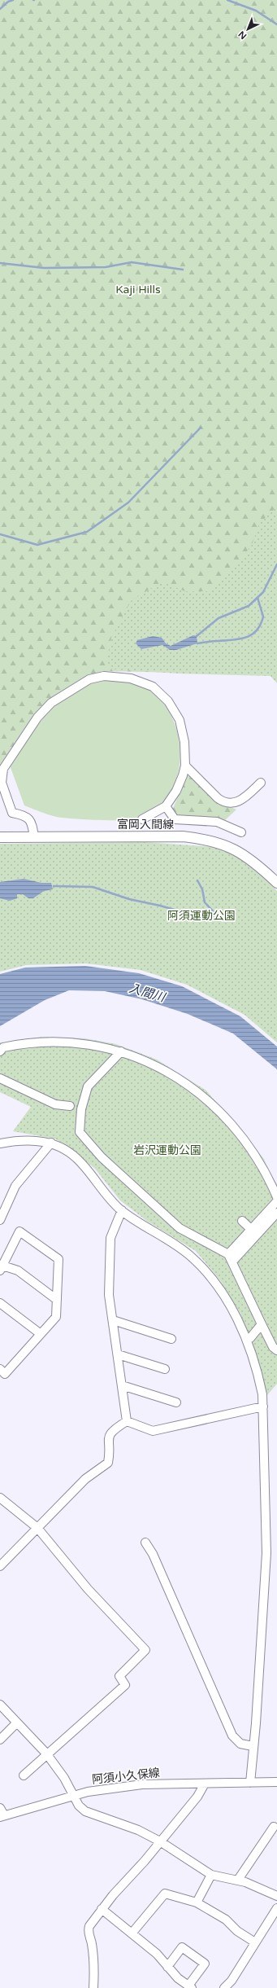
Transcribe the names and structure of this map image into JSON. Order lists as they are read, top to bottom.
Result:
{
  "streets": {
    "main road": ["富岡入間線"],
    "street": ["阿須小久保線"]
  },
  "water": ["入間川"],
  "parks": ["Kaji Hills", "阿須運動公園", "岩沢運動公園"],
  "north": "bottom left"
}
